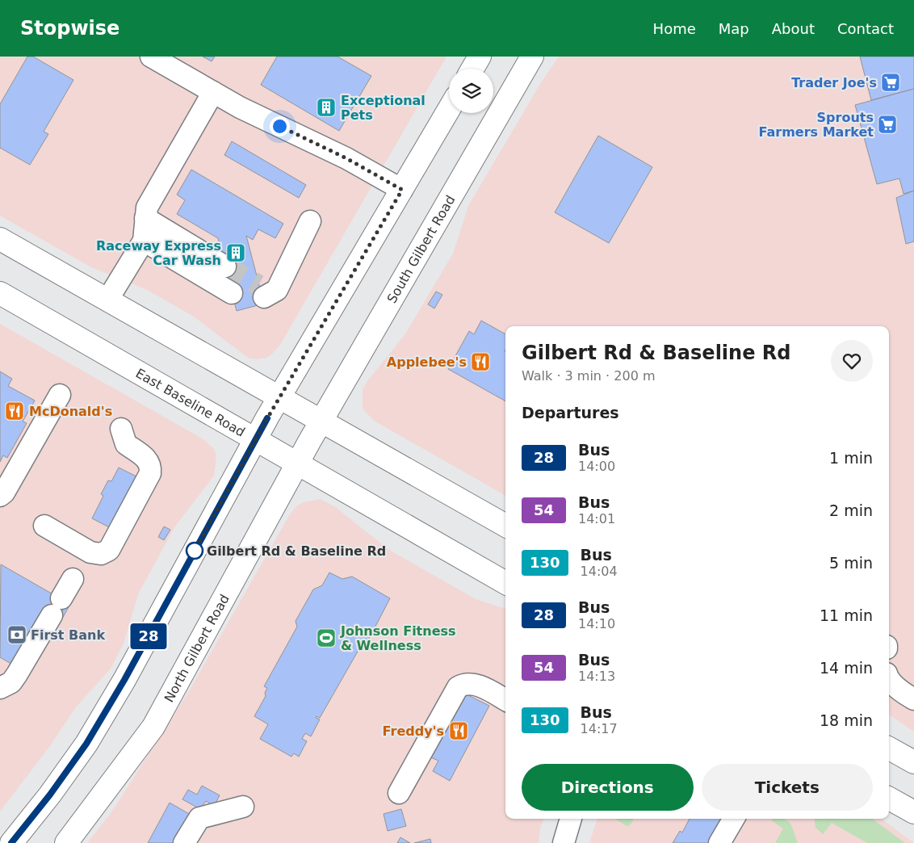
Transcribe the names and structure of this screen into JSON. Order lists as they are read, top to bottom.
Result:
{
  "streets": {
    "main road": ["South Gilbert Road", "East Baseline Road", "North Gilbert Road"]
  },
  "crossings": [
    ["South Gilbert Road", "North Gilbert Road"],
    ["East Baseline Road", "North Gilbert Road"]
  ],
  "places": {
    "supermarket": ["Trader Joe's", "Sprouts Farmers Market"],
    "building": ["Exceptional Pets", "Raceway Express Car Wash"],
    "restaurant": ["Applebee's", "McDonald's", "Freddy's"],
    "other": ["Gilbert Rd & Baseline Rd"],
    "bank": ["First Bank"],
    "sports": ["Johnson Fitness & Wellness"]
  },
  "lines": ["bus line 28"],
  "page": {
    "header": "Stopwise",
    "nav": [
      "Home",
      "Map",
      "About",
      "Contact"
    ],
    "on_map": "28",
    "heading": [
      ["Gilbert Rd & Baseline Rd", "Walk · 3 min · 200 m"],
      "Departures"
    ],
    "list": [
      {
        "mark": "28",
        "name": "Bus",
        "note": "14:00",
        "value": "1 min"
      },
      {
        "mark": "54",
        "name": "Bus",
        "note": "14:01",
        "value": "2 min"
      },
      {
        "mark": "130",
        "name": "Bus",
        "note": "14:04",
        "value": "5 min"
      },
      {
        "mark": "28",
        "name": "Bus",
        "note": "14:10",
        "value": "11 min"
      },
      {
        "mark": "54",
        "name": "Bus",
        "note": "14:13",
        "value": "14 min"
      },
      {
        "mark": "130",
        "name": "Bus",
        "note": "14:17",
        "value": "18 min"
      }
    ],
    "buttons": ["Directions", "Tickets"]
  }
}
